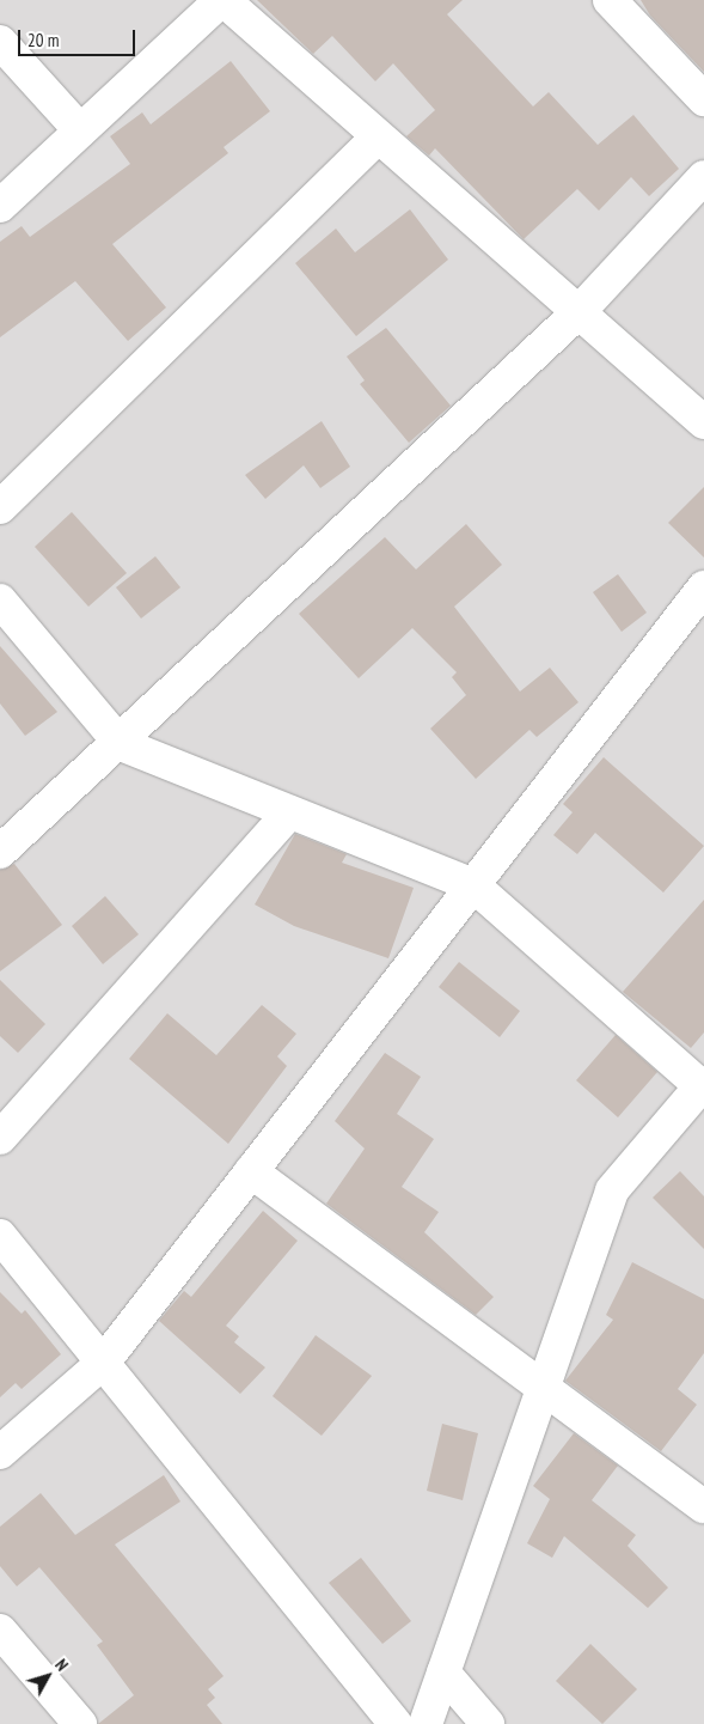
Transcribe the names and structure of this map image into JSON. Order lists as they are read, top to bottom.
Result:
{
  "scale_bar": "20 m",
  "north": "top right"
}
